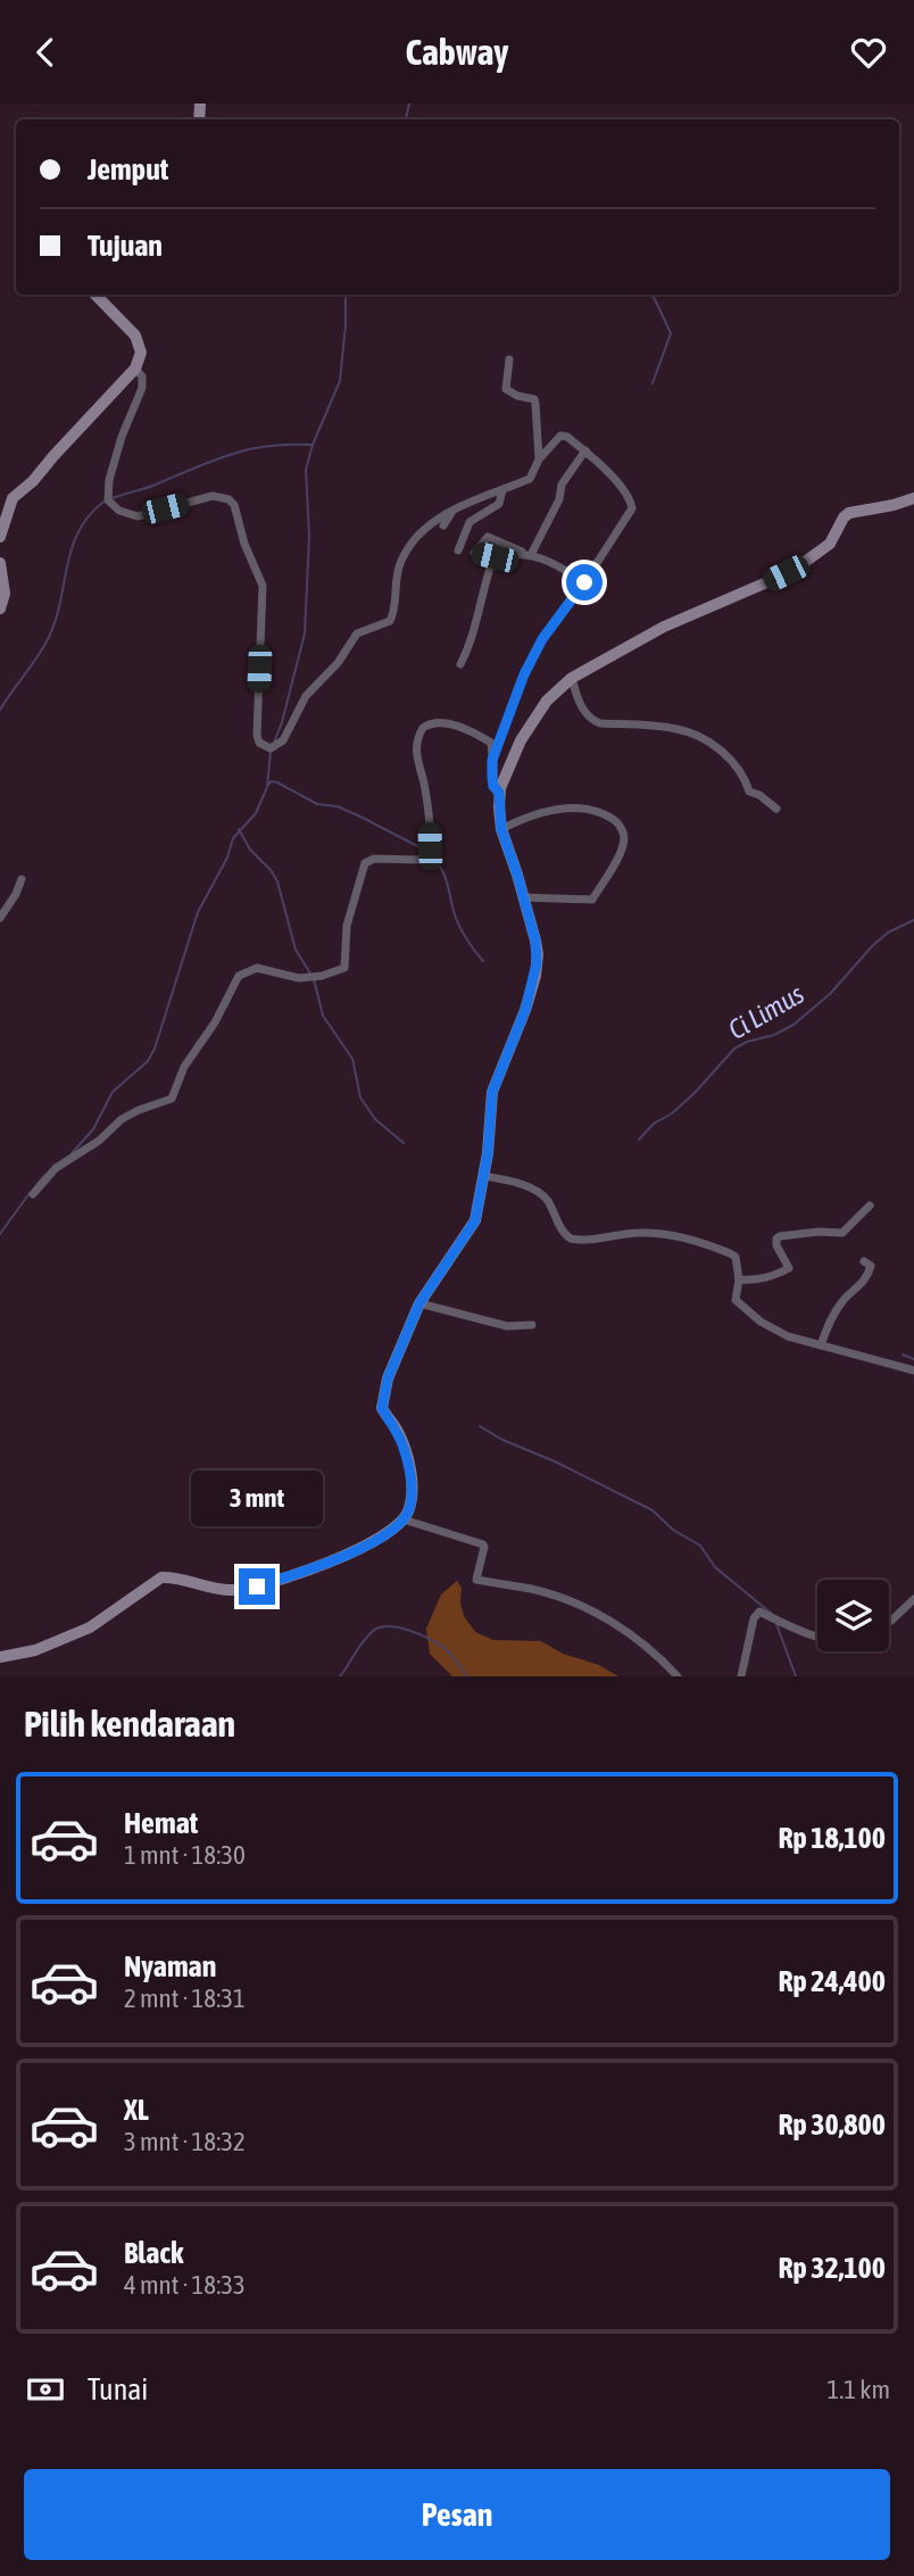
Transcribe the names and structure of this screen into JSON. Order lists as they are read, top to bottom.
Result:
{
  "water": ["Ci Limus"],
  "page": {
    "header": "Cabway",
    "banner": ["Jemput", "Tujuan"],
    "bubble": "3 mnt",
    "heading": "Pilih kendaraan",
    "list": [
      {
        "name": "Hemat",
        "note": "1 mnt · 18:30",
        "value": "Rp 18,100"
      },
      {
        "name": "Nyaman",
        "note": "2 mnt · 18:31",
        "value": "Rp 24,400"
      },
      {
        "name": "XL",
        "note": "3 mnt · 18:32",
        "value": "Rp 30,800"
      },
      {
        "name": "Black",
        "note": "4 mnt · 18:33",
        "value": "Rp 32,100"
      }
    ],
    "pay": ["Tunai", "1.1 km"],
    "buttons": "Pesan"
  }
}
